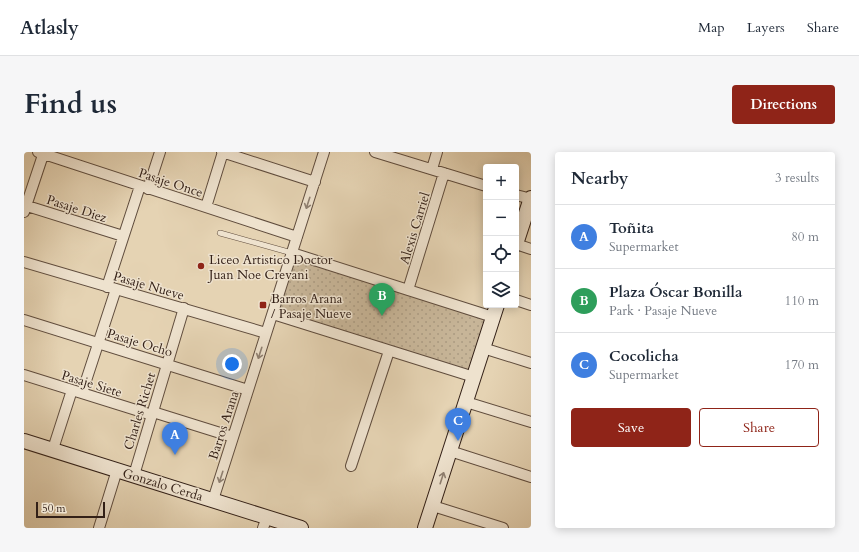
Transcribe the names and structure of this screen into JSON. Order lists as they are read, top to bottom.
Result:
{
  "streets": {
    "street": [
      "Pasaje Once",
      "Pasaje Diez",
      "Alexis Carriel",
      "Pasaje Nueve",
      "Pasaje Ocho",
      "Pasaje Siete",
      "Charles Richet",
      "Barros Arana",
      "Gonzalo Cerda"
    ]
  },
  "crossings": [
    ["Pasaje Once", "Barros Arana"],
    ["Pasaje Nueve", "Charles Richet"],
    ["Pasaje Nueve", "Barros Arana"],
    ["Pasaje Ocho", "Charles Richet"],
    ["Pasaje Ocho", "Barros Arana"],
    ["Pasaje Siete", "Charles Richet"],
    ["Pasaje Siete", "Barros Arana"],
    ["Charles Richet", "Gonzalo Cerda"],
    ["Barros Arana", "Gonzalo Cerda"]
  ],
  "one_way": ["Barros Arana"],
  "places": {
    "other": ["Liceo Artistico Doctor Juan Noe Crevani"],
    "transit": ["Barros Arana / Pasaje Nueve"]
  },
  "scale_bar": "50 m",
  "page": {
    "header": "Atlasly",
    "nav": ["Map", "Layers", "Share"],
    "title": "Find us",
    "buttons": [
      "Directions",
      ["Save", "Share"]
    ],
    "heading": ["Nearby", "3 results"],
    "map_buttons": ["+", "−"],
    "list": [
      {
        "mark": "A",
        "name": "Toñita",
        "note": "Supermarket",
        "value": "80 m"
      },
      {
        "mark": "B",
        "name": "Plaza Óscar Bonilla",
        "note": "Park · Pasaje Nueve",
        "value": "110 m"
      },
      {
        "mark": "C",
        "name": "Cocolicha",
        "note": "Supermarket",
        "value": "170 m"
      }
    ],
    "pins": ["B", "C", "A"],
    "scale": "50 m"
  }
}
